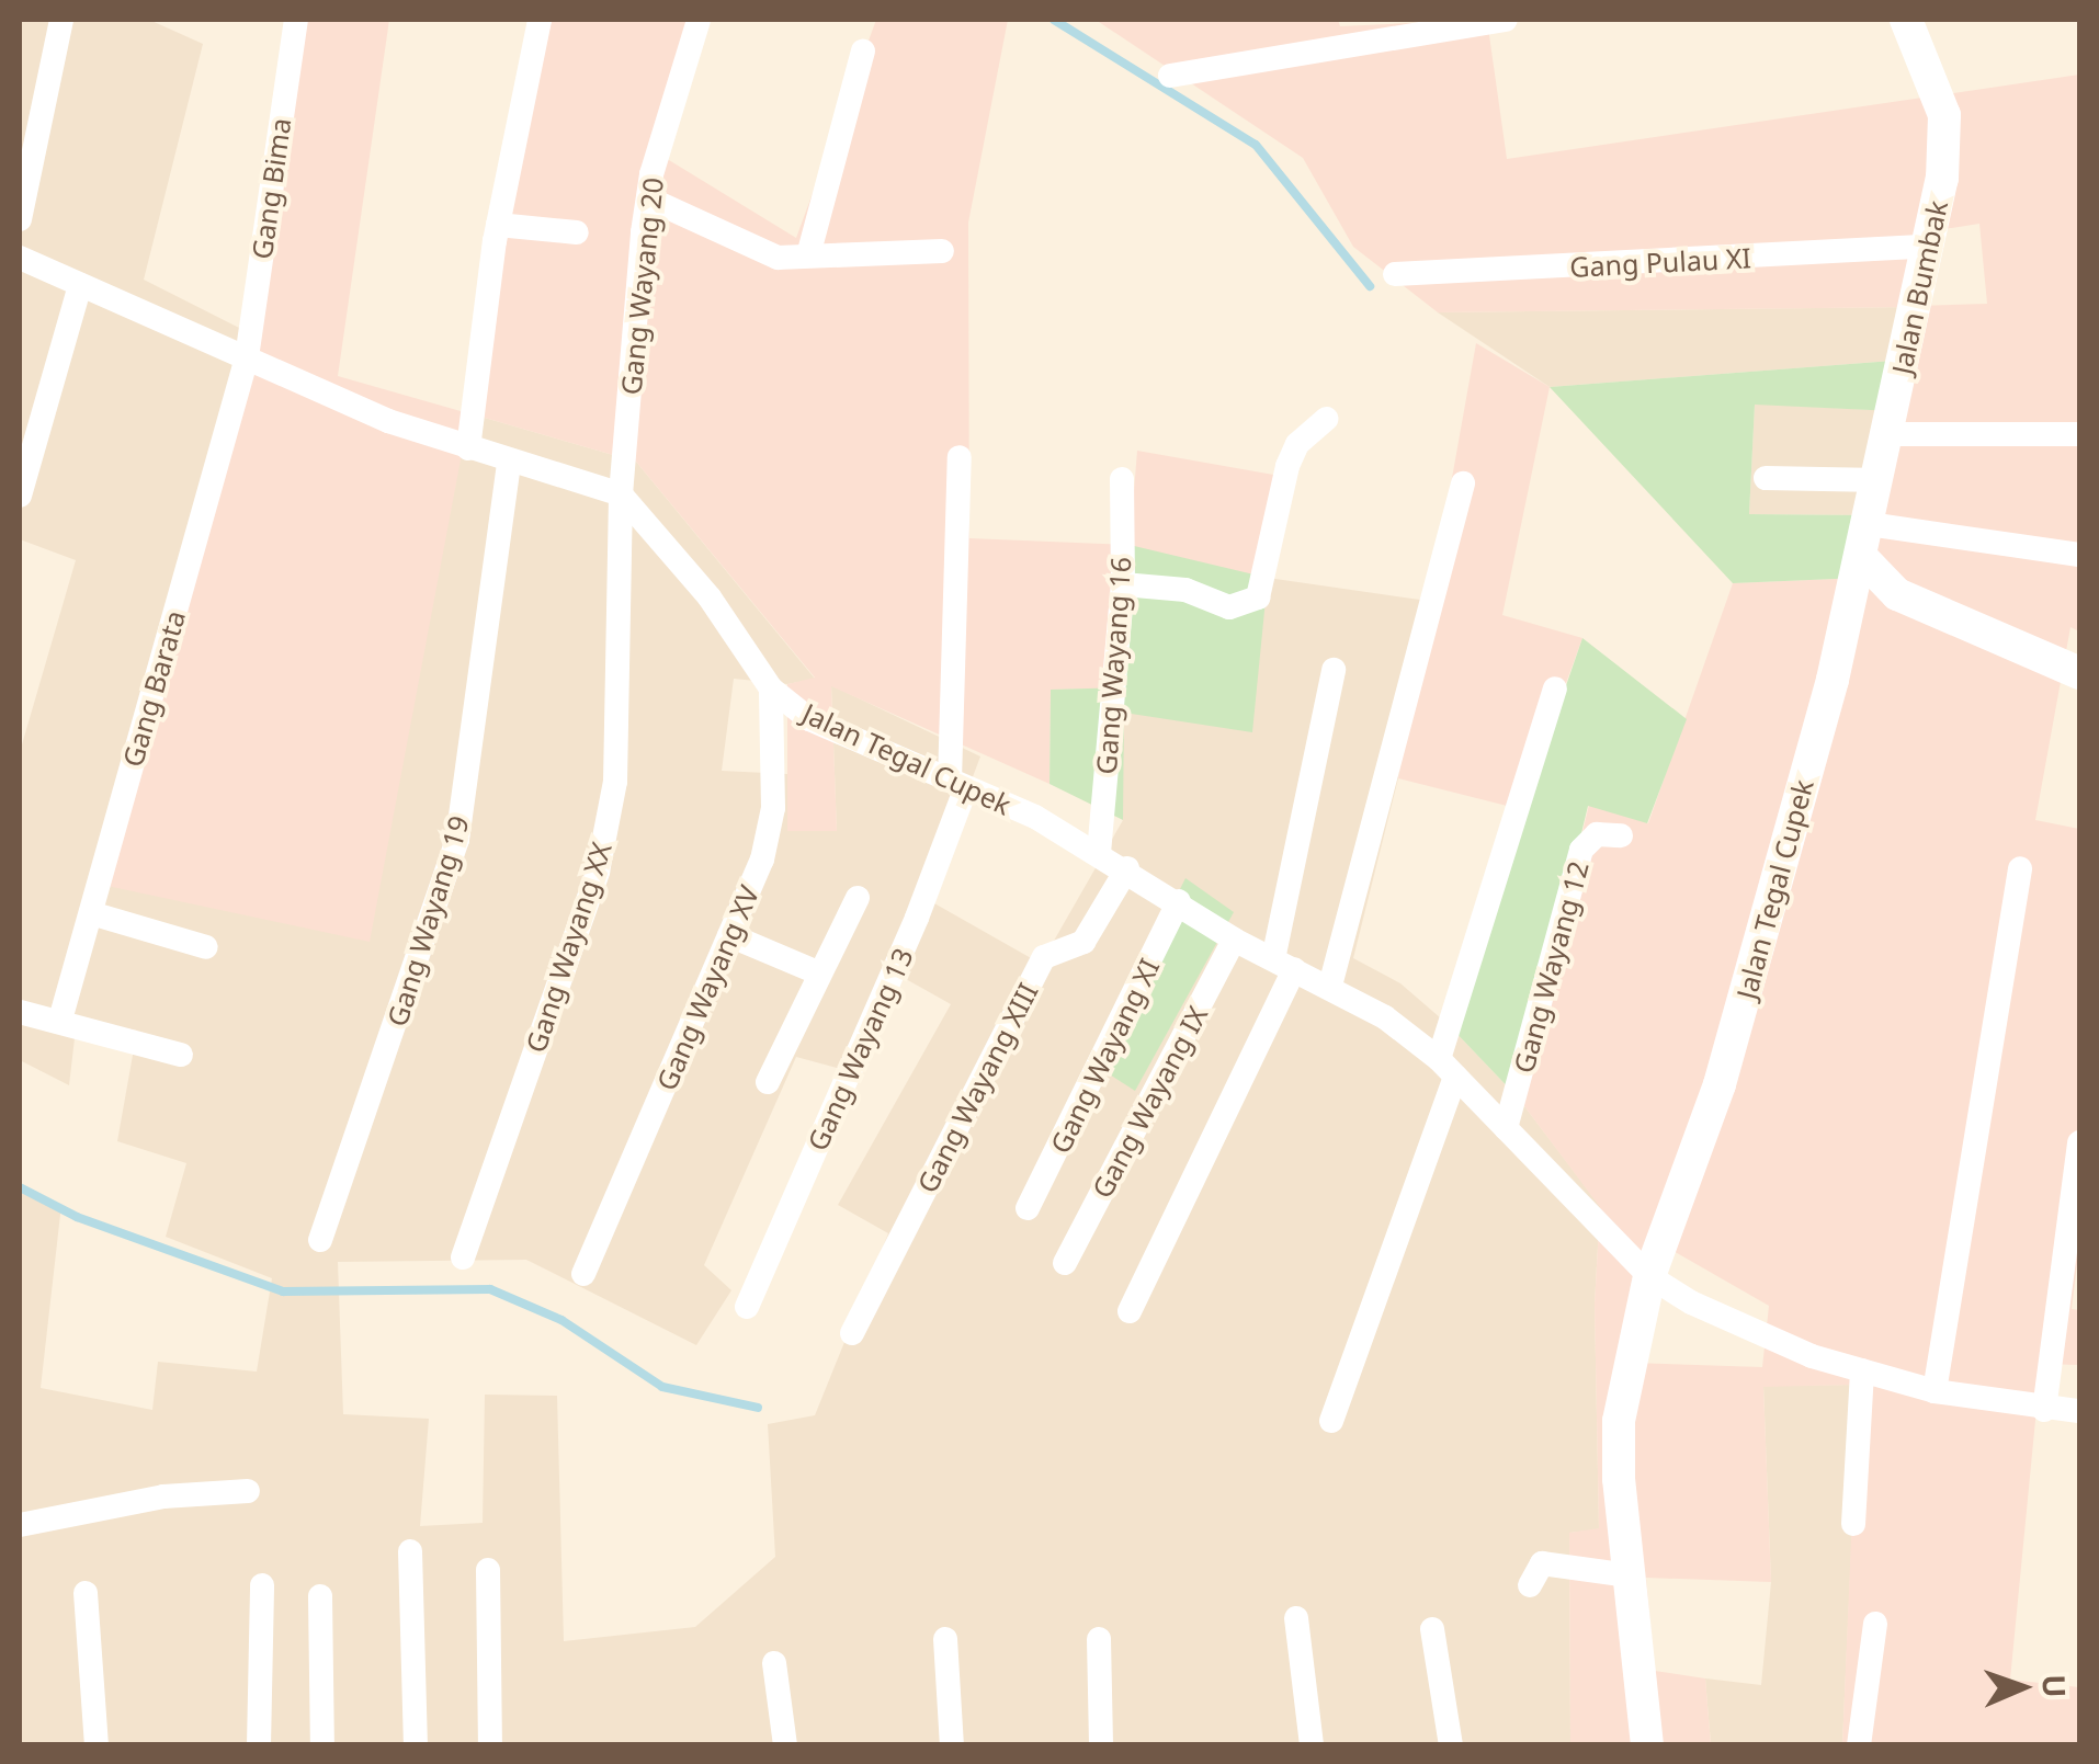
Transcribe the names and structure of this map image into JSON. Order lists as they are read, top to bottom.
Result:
{
  "streets": {
    "street": [
      "Gang Bima",
      "Gang Pulau XI",
      "Gang Wayang 20",
      "Jalan Bumbak",
      "Gang Wayang 16",
      "Gang Barata",
      "Jalan Tegal Cupek",
      "Gang Wayang 19",
      "Gang Wayang XX",
      "Gang Wayang 12",
      "Gang Wayang XV",
      "Gang Wayang 13",
      "Gang Wayang XI",
      "Gang Wayang XIII",
      "Gang Wayang IX"
    ]
  },
  "crossings": [
    ["Gang Bima", "Gang Barata"],
    ["Gang Pulau XI", "Jalan Bumbak"],
    ["Gang Wayang 20", "Jalan Tegal Cupek"],
    ["Gang Wayang 20", "Gang Wayang XX"],
    ["Jalan Bumbak", "Jalan Tegal Cupek"],
    ["Gang Wayang 16", "Jalan Tegal Cupek"],
    ["Jalan Tegal Cupek", "Gang Wayang XX"],
    ["Jalan Tegal Cupek", "Gang Wayang 12"],
    ["Jalan Tegal Cupek", "Gang Wayang XV"],
    ["Jalan Tegal Cupek", "Gang Wayang 13"],
    ["Jalan Tegal Cupek", "Gang Wayang XI"],
    ["Jalan Tegal Cupek", "Gang Wayang XIII"],
    ["Jalan Tegal Cupek", "Gang Wayang IX"]
  ],
  "north": "right"
}
